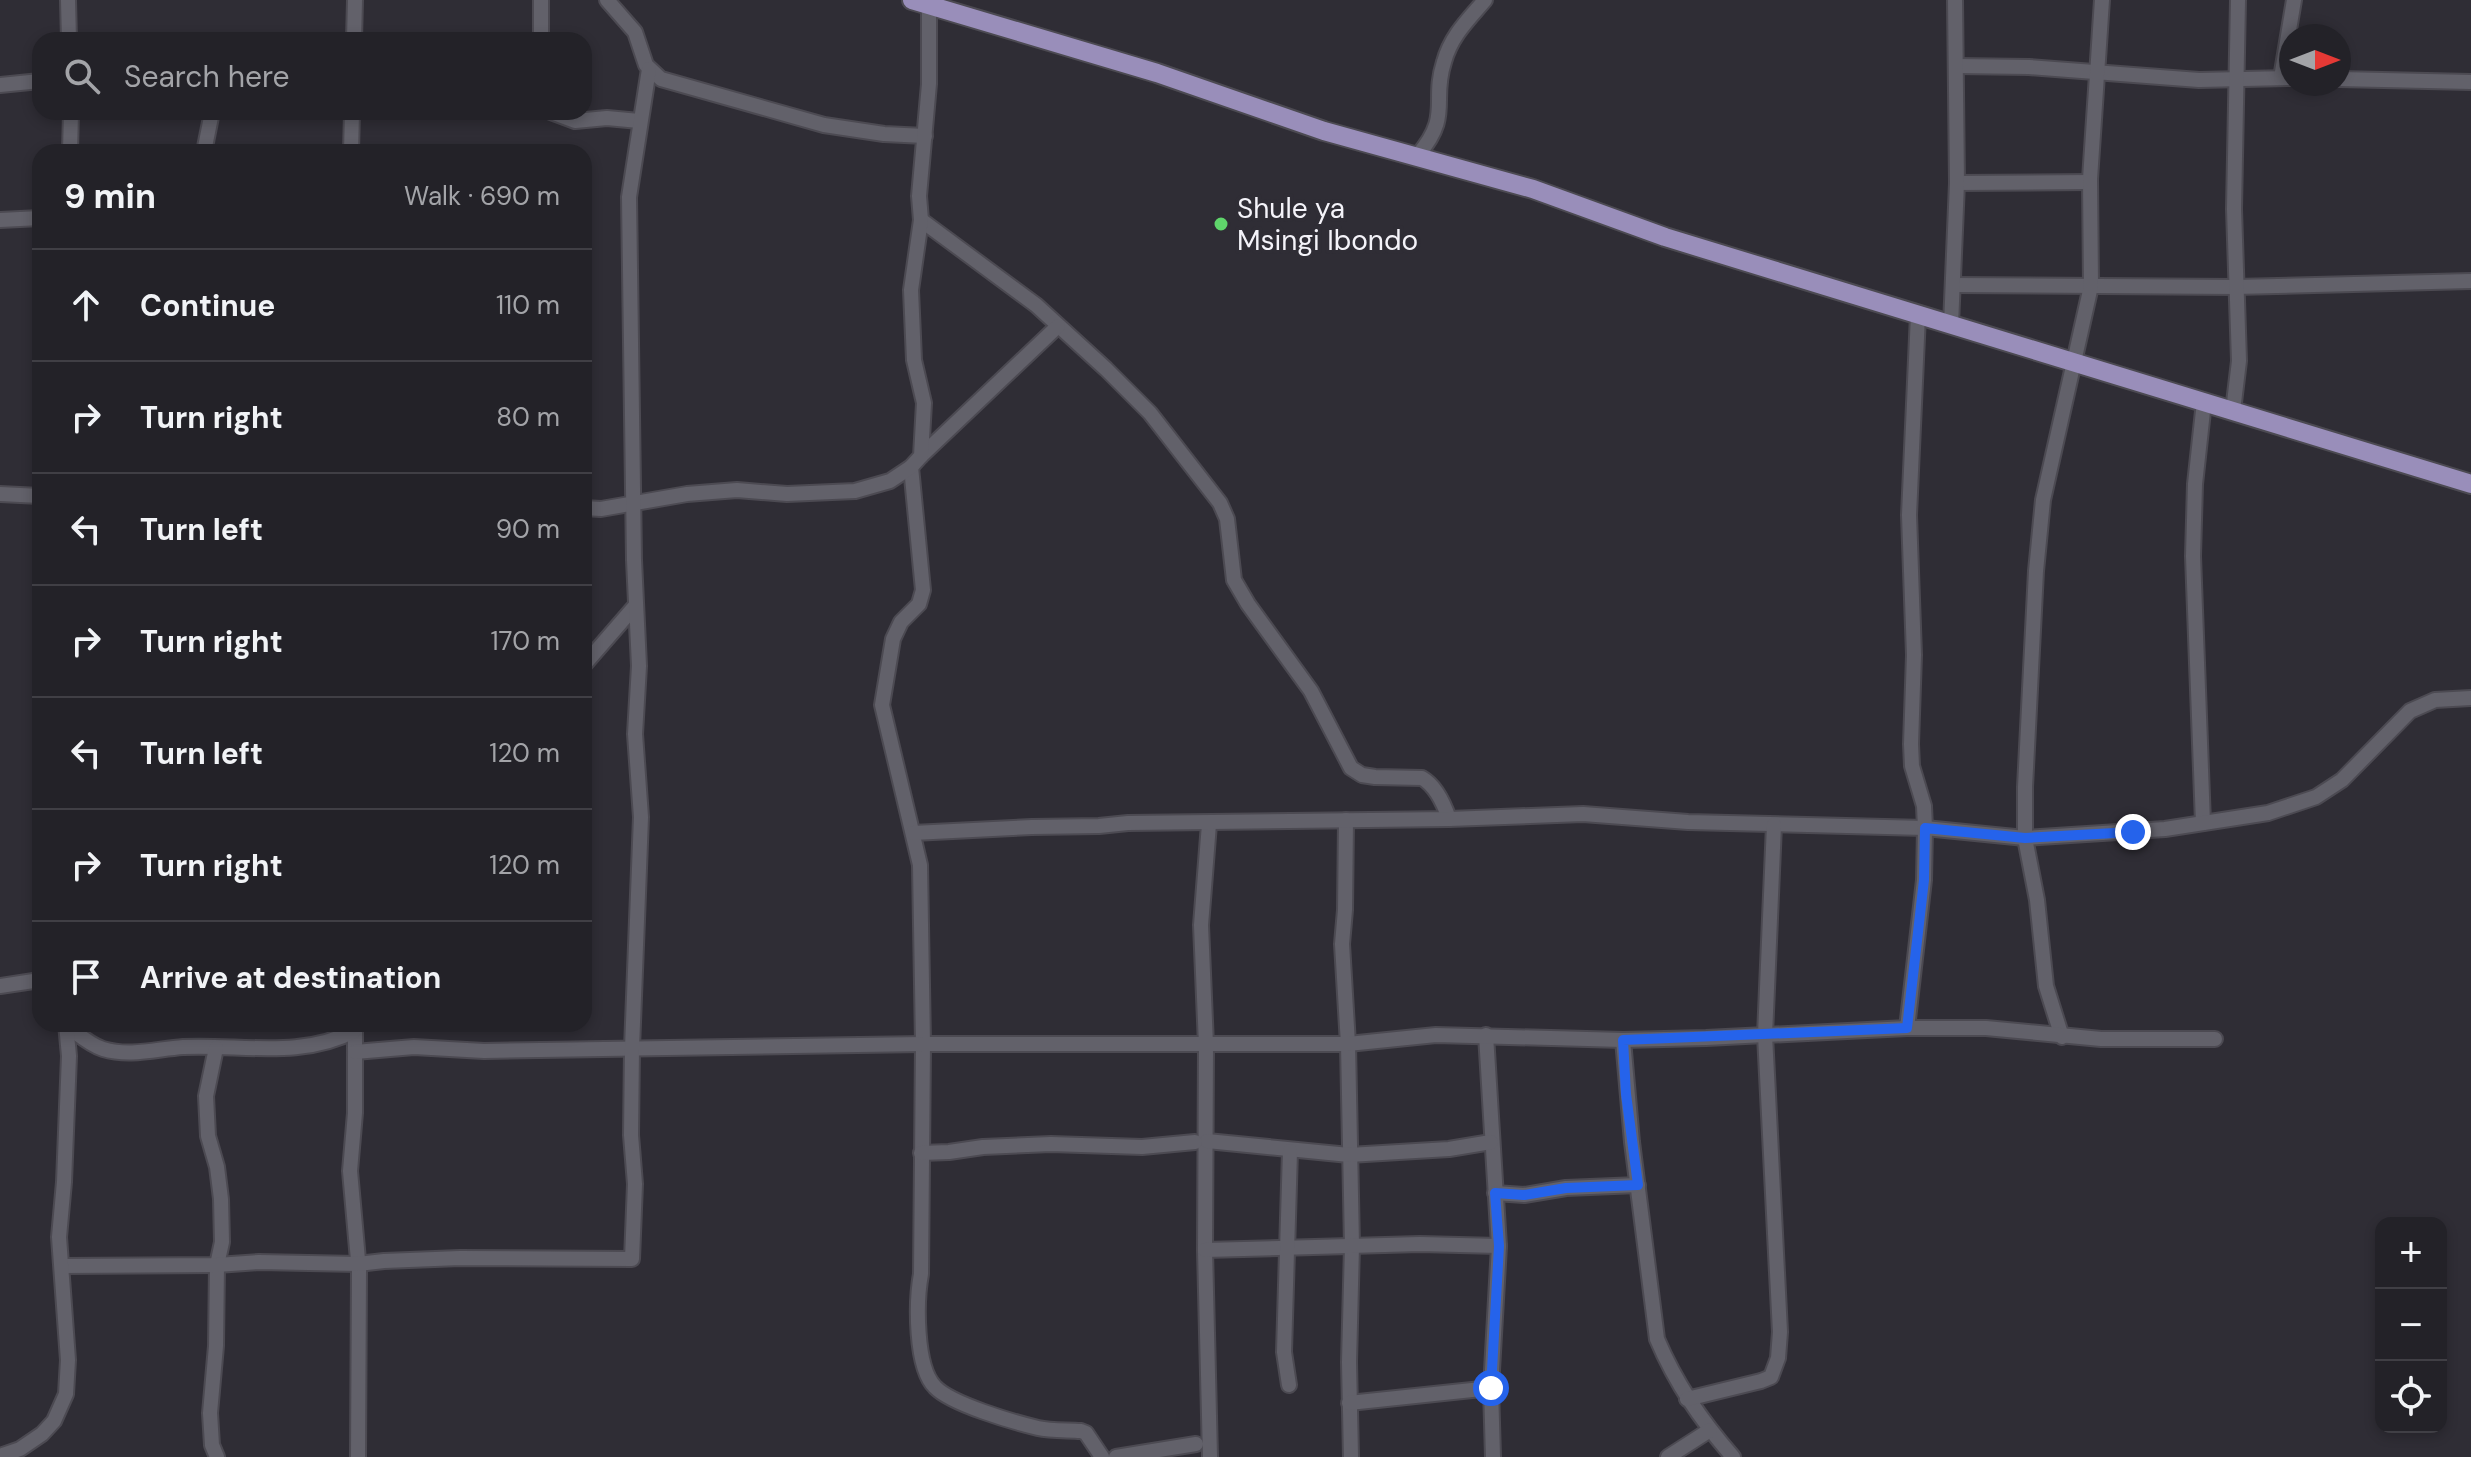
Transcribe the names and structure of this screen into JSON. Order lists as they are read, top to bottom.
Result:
{
  "places": ["Shule ya Msingi Ibondo"],
  "north": "right",
  "page": {
    "search": "Search here",
    "heading": ["9 min", "Walk · 690 m"],
    "list": [
      ["Continue", "110 m"],
      ["Turn right", "80 m"],
      ["Turn left", "90 m"],
      ["Turn right", "170 m"],
      ["Turn left", "120 m"],
      ["Turn right", "120 m"],
      "Arrive at destination"
    ],
    "map_buttons": ["+", "−"]
  }
}
